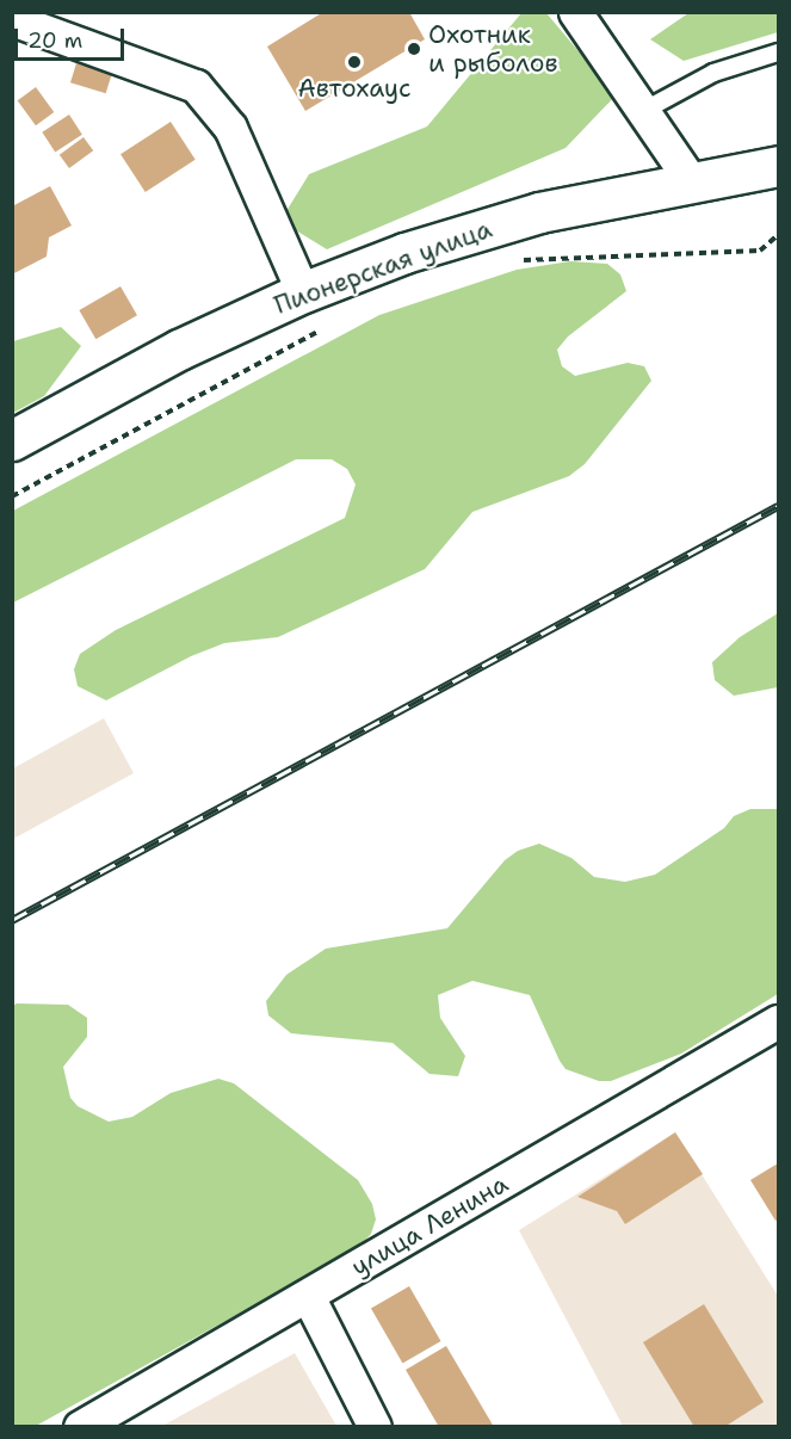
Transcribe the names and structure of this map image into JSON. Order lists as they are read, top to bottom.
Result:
{
  "streets": {
    "street": ["Пионерская улица", "улица Ленина"]
  },
  "places": ["Охотник и рыболов", "Автохаус"],
  "scale_bar": "20 m"
}
